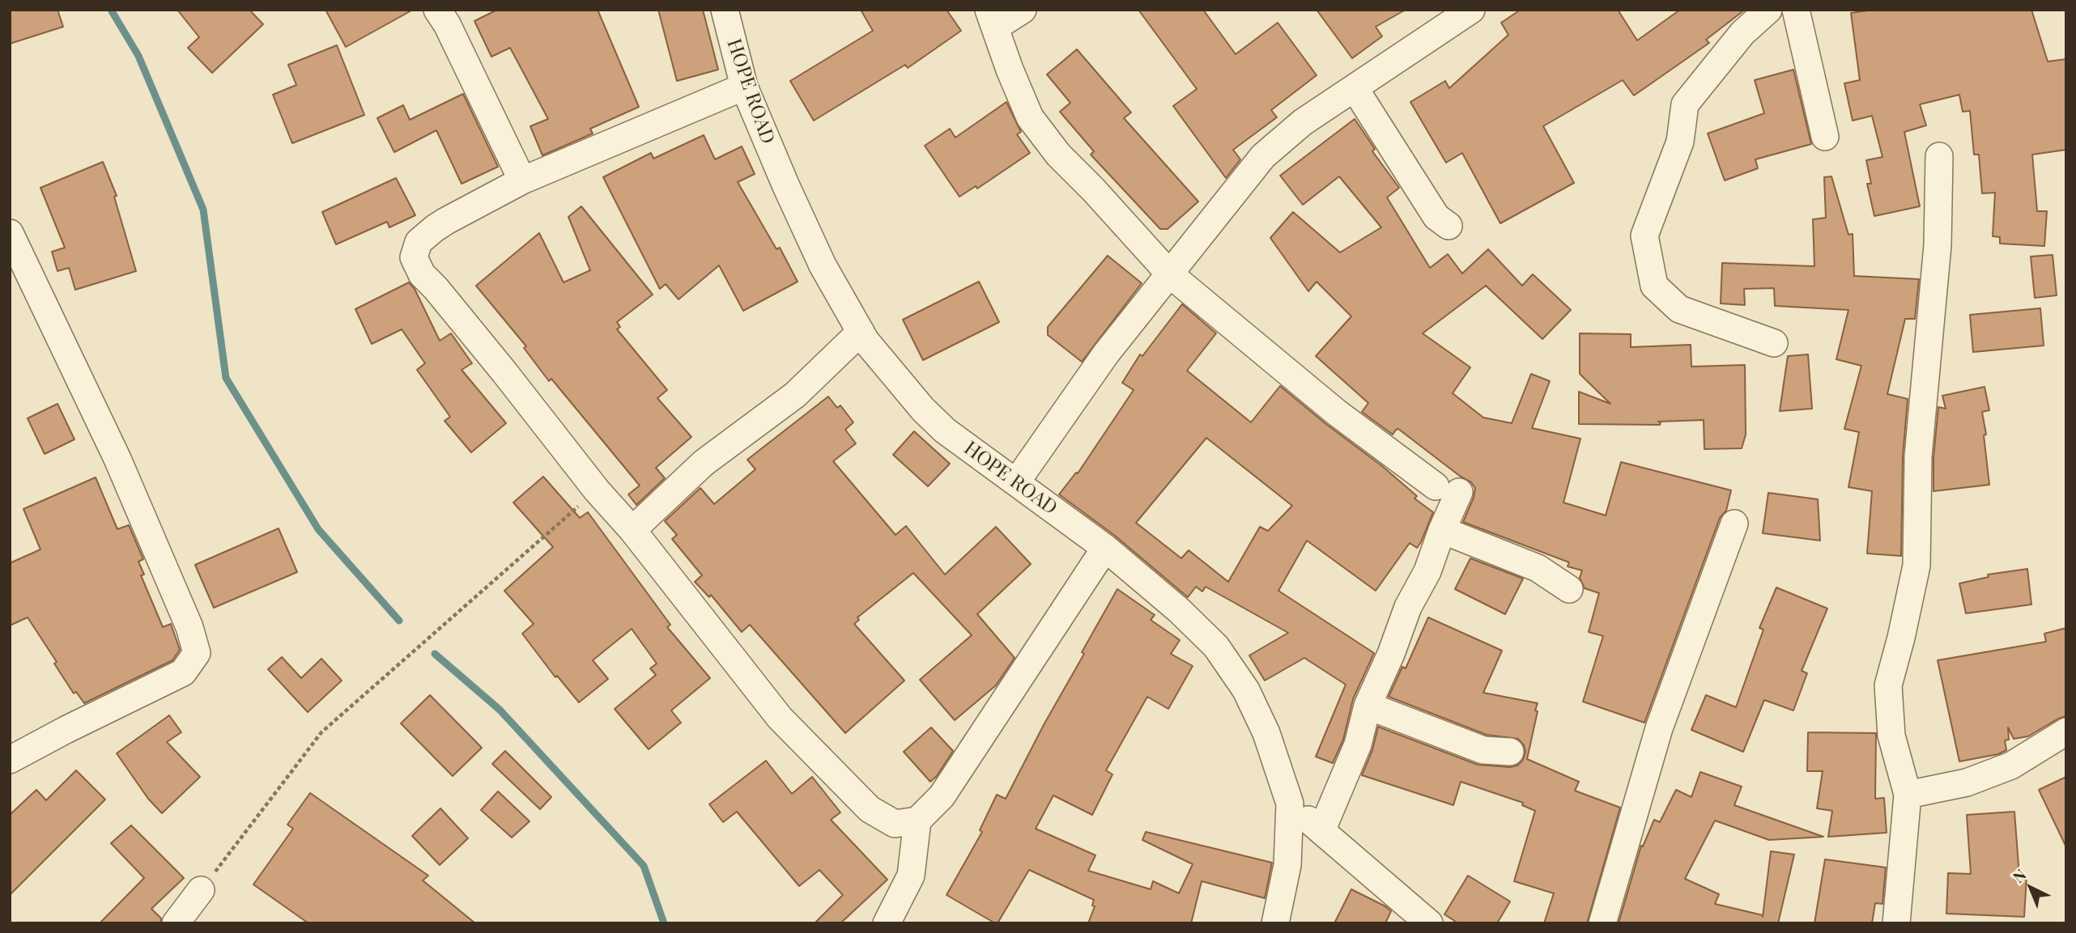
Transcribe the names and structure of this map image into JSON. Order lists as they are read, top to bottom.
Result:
{
  "streets": {
    "street": ["HOPE ROAD"]
  },
  "north": "top left"
}
